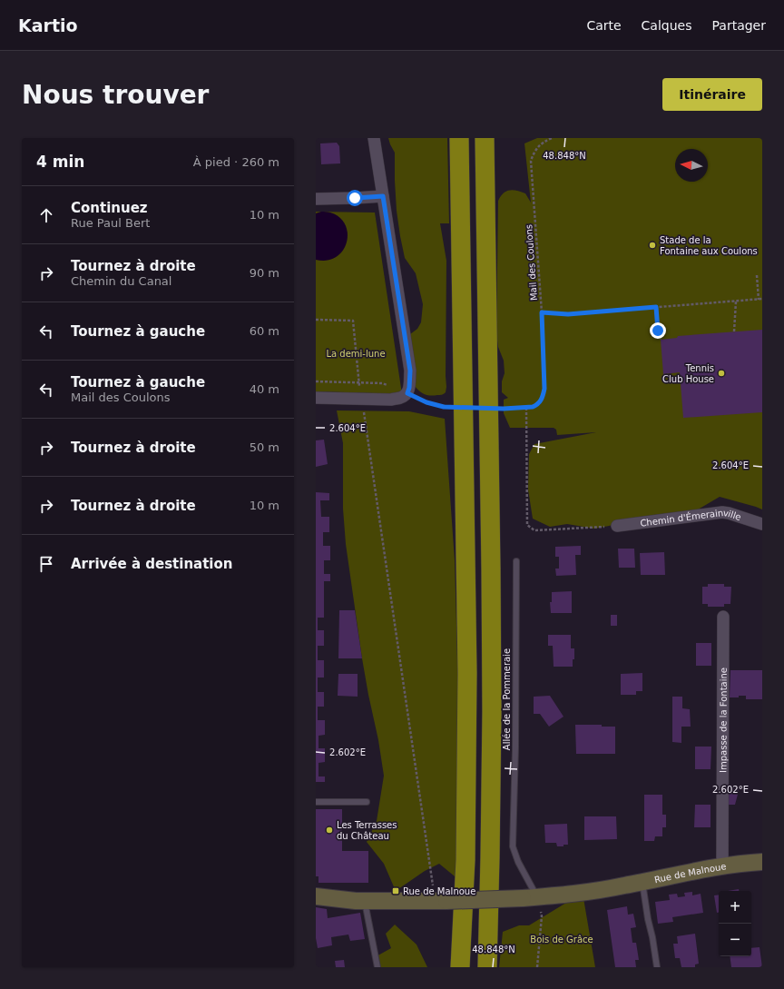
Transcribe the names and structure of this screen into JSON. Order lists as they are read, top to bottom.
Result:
{
  "streets": {
    "main road": ["Rue de Malnoue"],
    "street": ["Chemin d'Émerainville", "Impasse de la Fontaine"],
    "lane": ["Allée de la Pommeraie"],
    "path": ["Mail des Coulons"]
  },
  "crossings": [
    ["Allée de la Pommeraie", "Rue de Malnoue"],
    ["Impasse de la Fontaine", "Rue de Malnoue"]
  ],
  "parks": ["La demi-lune", "Bois de Grâce"],
  "places": {
    "other": ["Stade de la Fontaine aux Coulons", "Tennis Club House", "Les Terrasses du Château"],
    "transit": ["Rue de Malnoue"]
  },
  "north": "left",
  "page": {
    "header": "Kartio",
    "nav": ["Carte", "Calques", "Partager"],
    "buttons": "Itinéraire",
    "title": "Nous trouver",
    "heading": ["4 min", "À pied · 260 m"],
    "list": [
      ["Continuez", "Rue Paul Bert", "10 m"],
      ["Tournez à droite", "Chemin du Canal", "90 m"],
      ["Tournez à gauche", "60 m"],
      ["Tournez à gauche", "Mail des Coulons", "40 m"],
      ["Tournez à droite", "50 m"],
      ["Tournez à droite", "10 m"],
      "Arrivée à destination"
    ],
    "map_buttons": ["+", "−"]
  },
  "coordinates": ["48.848°N", "2.604°E", "2.602°E"]
}
